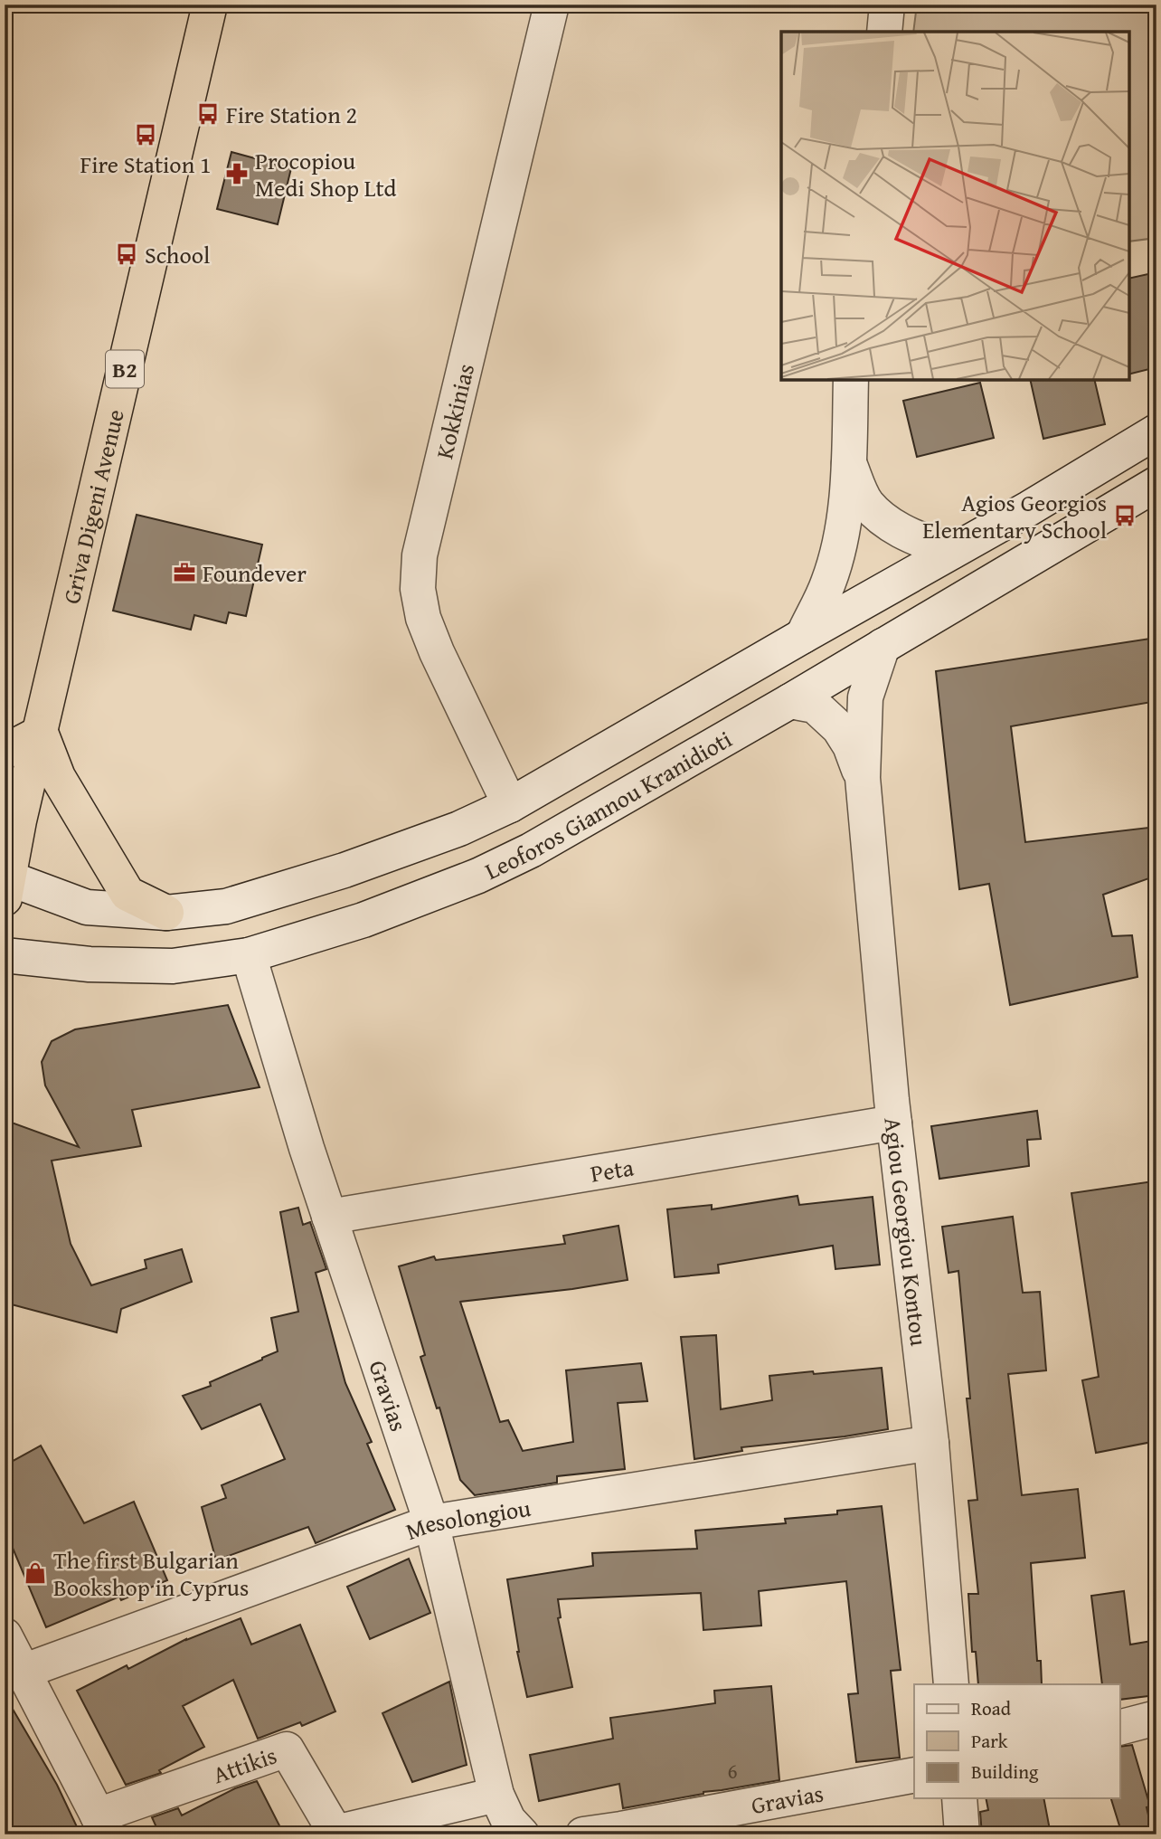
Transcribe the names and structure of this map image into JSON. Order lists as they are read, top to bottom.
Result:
{
  "streets": {
    "highway": ["B2", "Griva Digeni Avenue"],
    "street": [
      "Kokkinias",
      "Leoforos Giannou Kranidioti",
      "Peta",
      "Agiou Georgiou Kontou",
      "Gravias",
      "Mesolongiou",
      "Attikis"
    ]
  },
  "crossings": [
    ["Kokkinias", "Leoforos Giannou Kranidioti"],
    ["Griva Digeni Avenue", "Leoforos Giannou Kranidioti"],
    ["Leoforos Giannou Kranidioti", "Agiou Georgiou Kontou"],
    ["Leoforos Giannou Kranidioti", "Gravias"],
    ["Peta", "Agiou Georgiou Kontou"],
    ["Peta", "Gravias"],
    ["Agiou Georgiou Kontou", "Mesolongiou"],
    ["Gravias", "Mesolongiou"],
    ["Gravias", "Attikis"]
  ],
  "places": {
    "bus stop": [
      "Fire Station 2",
      "Fire Station 1",
      "School",
      "Agios Georgios Elementary School"
    ],
    "pharmacy": ["Procopiou Medi Shop Ltd"],
    "office": ["Foundever"],
    "shop": ["The first Bulgarian Bookshop in Cyprus"]
  },
  "house_numbers": ["6"],
  "legend": ["Road", "Park", "Building"]
}
